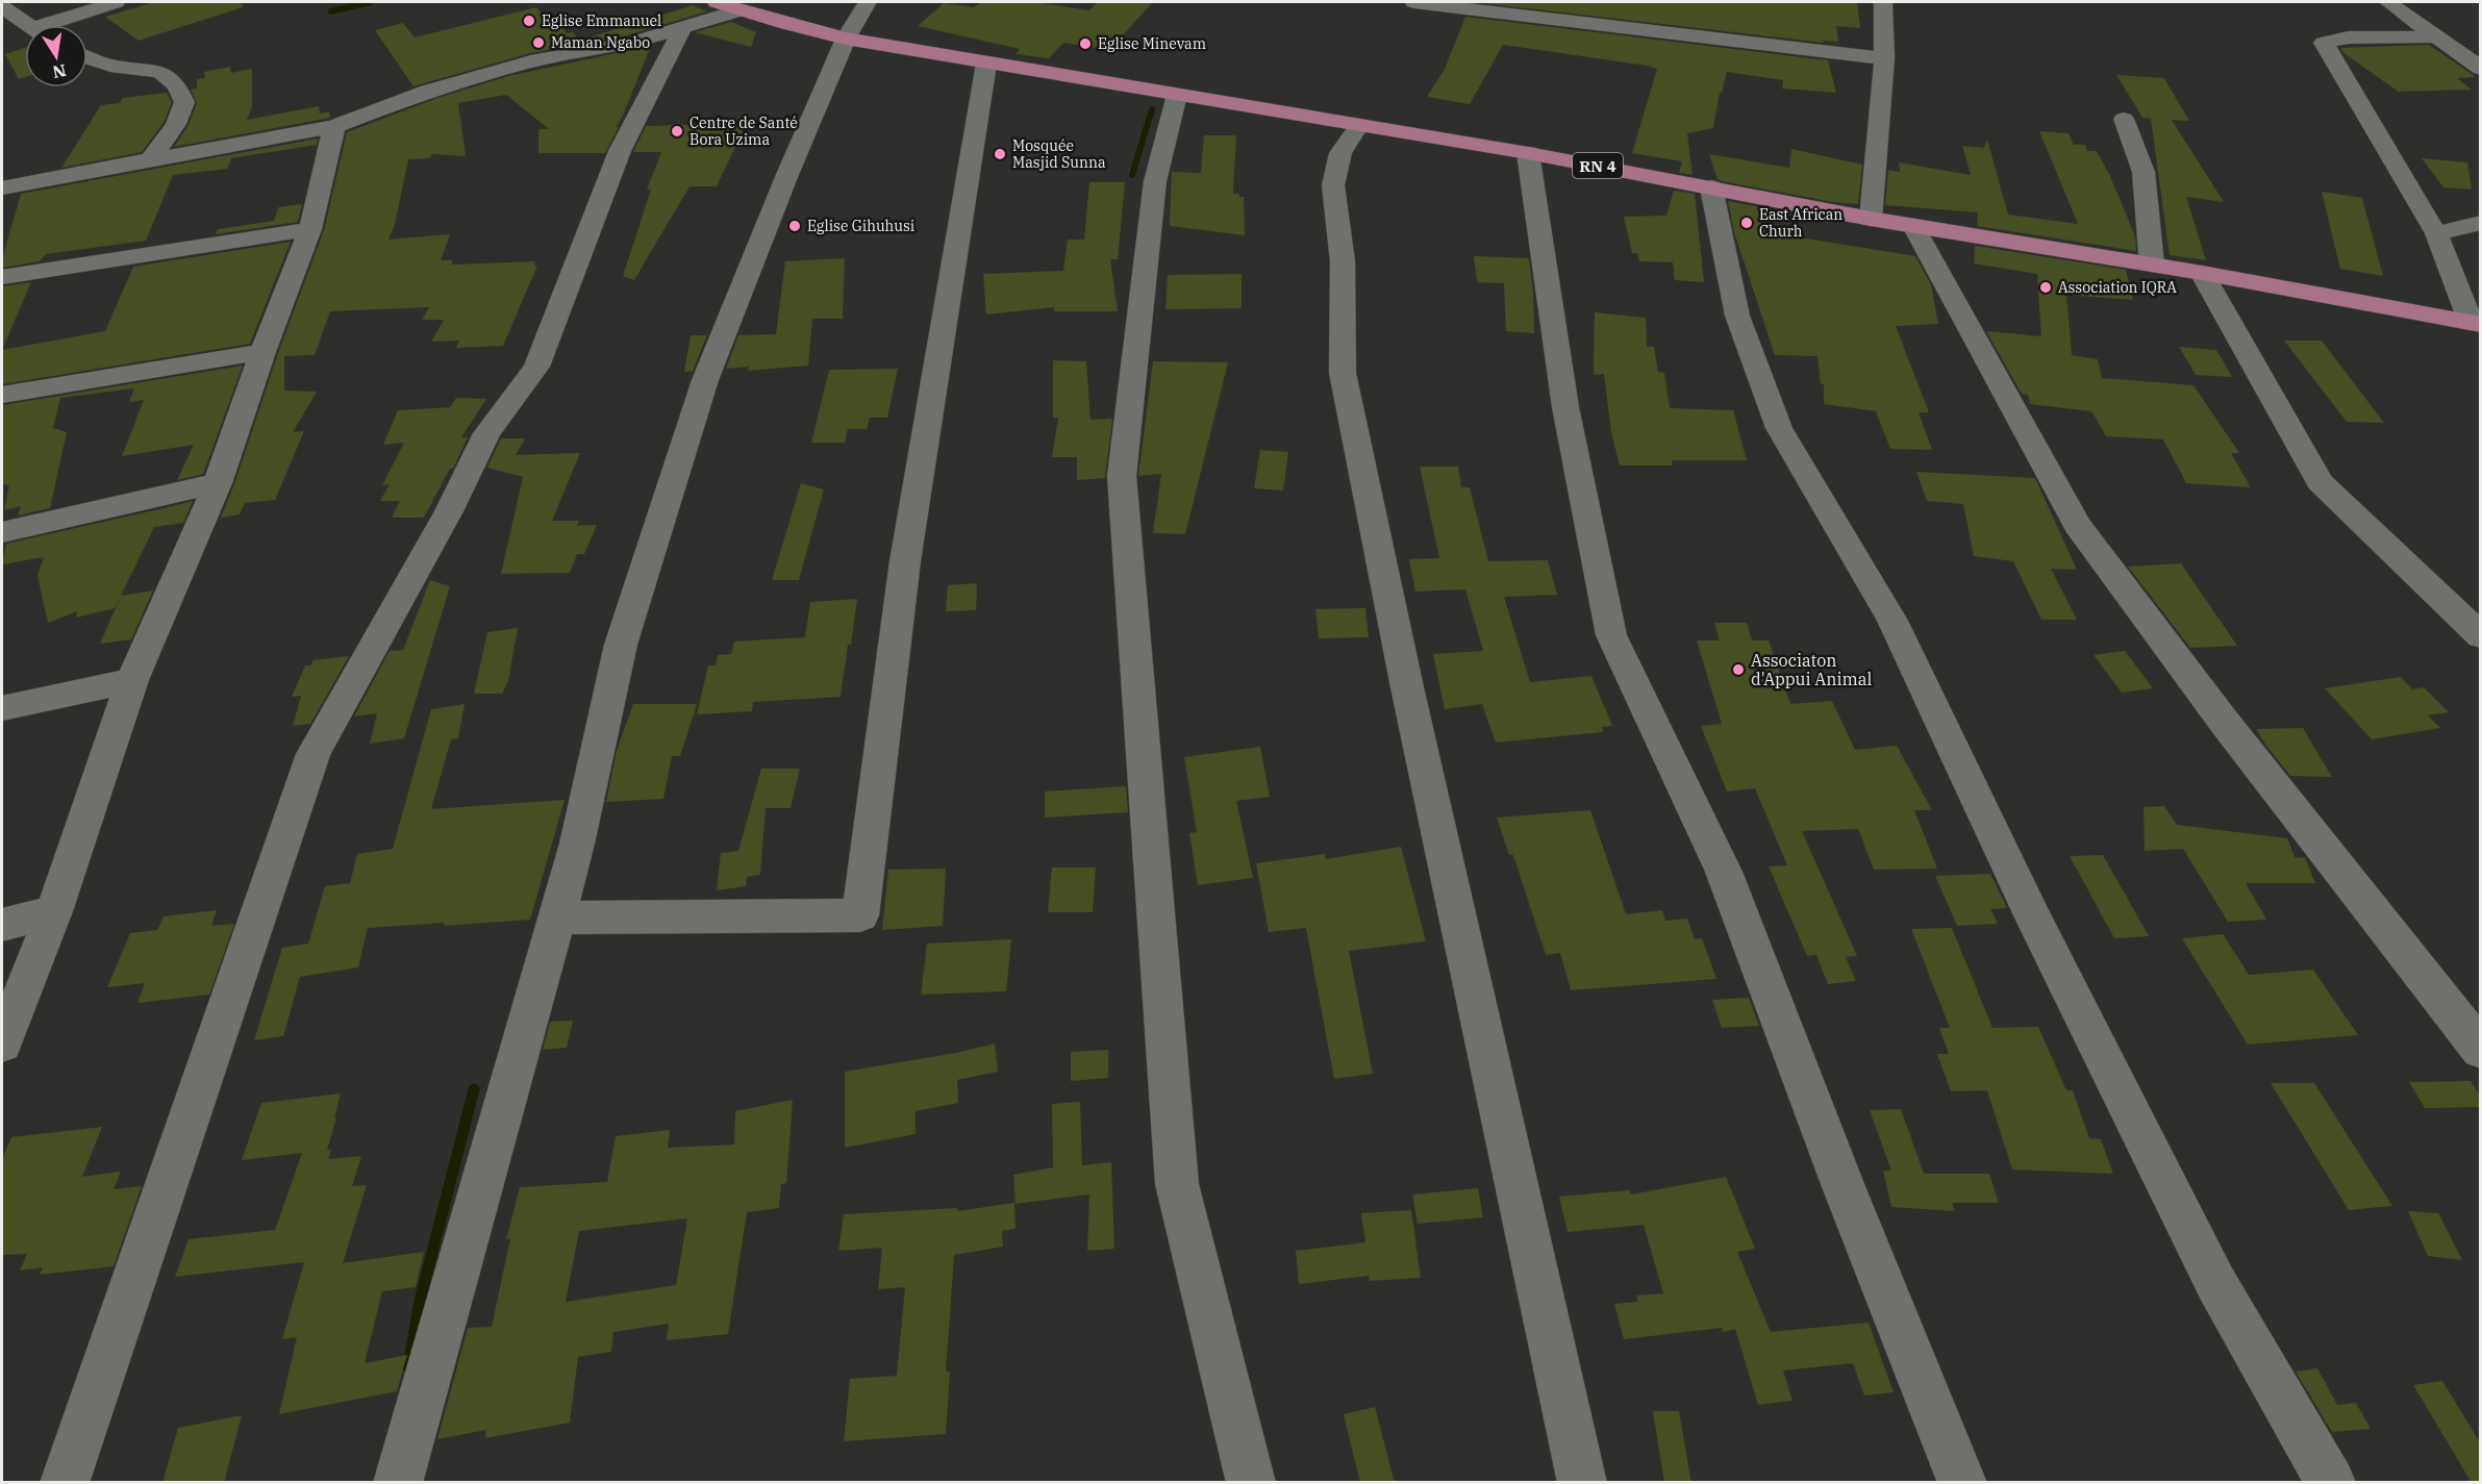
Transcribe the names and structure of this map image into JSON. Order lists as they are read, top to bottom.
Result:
{
  "streets": {
    "main road": ["RN 4"]
  },
  "places": [
    "Eglise Emmanuel",
    "Maman Ngabo",
    "Eglise Minevam",
    "Centre de Santé Bora Uzima",
    "Mosquée Masjid Sunna",
    "East African Churh",
    "Eglise Gihuhusi",
    "Association IQRA",
    "Associaton d'Appui Animal"
  ],
  "north": "bottom"
}
